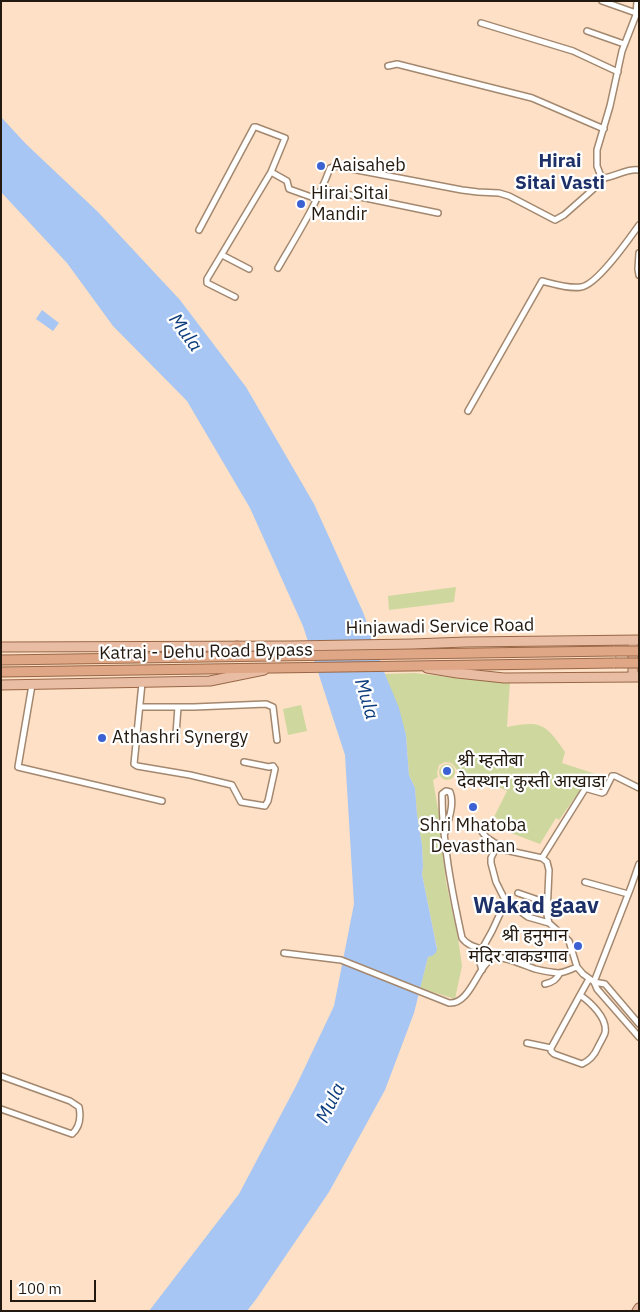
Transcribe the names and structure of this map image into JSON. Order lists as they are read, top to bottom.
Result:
{
  "streets": {
    "highway": ["Katraj - Dehu Road Bypass"],
    "main road": ["Hinjawadi Service Road"]
  },
  "crossings": [
    ["Hinjawadi Service Road", "Katraj - Dehu Road Bypass"]
  ],
  "districts": ["Hirai Sitai Vasti", "Wakad gaav"],
  "water": ["Mula"],
  "places": [
    "Aaisaheb",
    "Hirai Sitai Mandir",
    "Athashri Synergy",
    "श्री म्हतोबा देवस्थान कुस्ती आखाडा",
    "Shri Mhatoba Devasthan",
    "श्री हनुमान मंदिर वाकडगाव"
  ],
  "scale_bar": "100 m"
}
